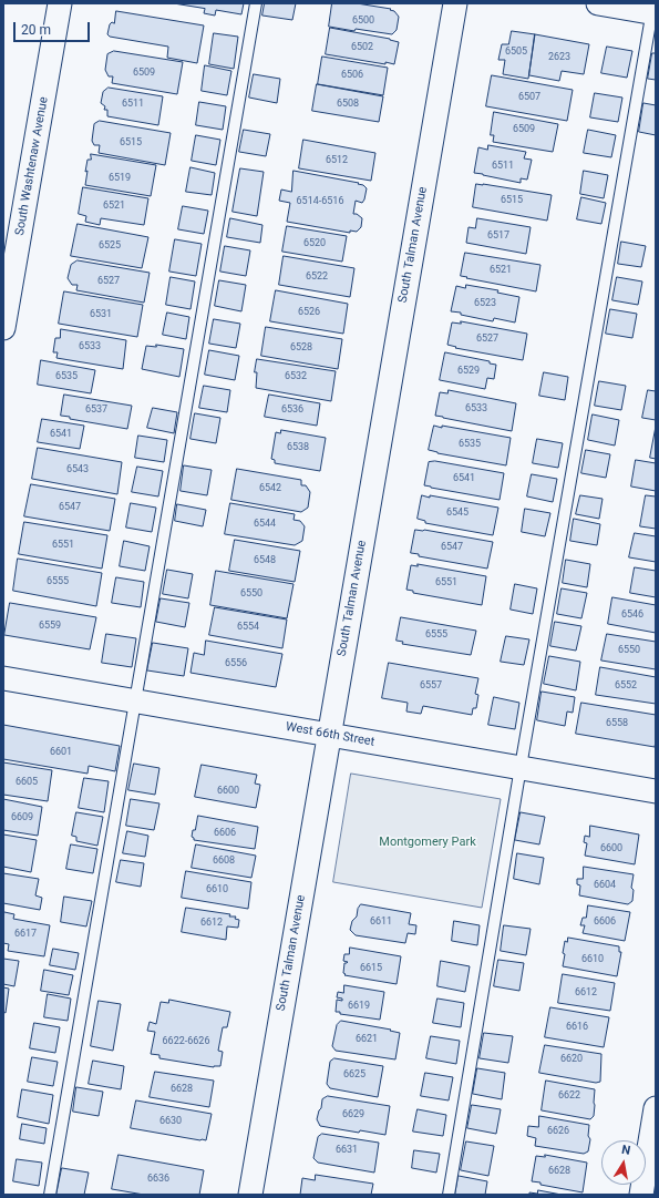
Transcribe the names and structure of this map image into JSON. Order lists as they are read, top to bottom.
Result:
{
  "streets": {
    "street": ["South Washtenaw Avenue", "South Talman Avenue", "West 66th Street"]
  },
  "crossings": [
    ["South Talman Avenue", "West 66th Street"]
  ],
  "parks": ["Montgomery Park"],
  "house_numbers": [
    "6500",
    "6502",
    "6505",
    "2623",
    "6509",
    "6506",
    "6507",
    "6511",
    "6508",
    "6509",
    "6515",
    "6512",
    "6511",
    "6519",
    "6515",
    "6514-6516",
    "6521",
    "6517",
    "6520",
    "6525",
    "6521",
    "6522",
    "6527",
    "6523",
    "6526",
    "6531",
    "6527",
    "6533",
    "6528",
    "6529",
    "6535",
    "6532",
    "6533",
    "6537",
    "6536",
    "6541",
    "6535",
    "6538",
    "6543",
    "6541",
    "6542",
    "6547",
    "6545",
    "6544",
    "6551",
    "6547",
    "6548",
    "6555",
    "6551",
    "6550",
    "6546",
    "6559",
    "6554",
    "6555",
    "6550",
    "6556",
    "6557",
    "6552",
    "6558",
    "6601",
    "6605",
    "6600",
    "6609",
    "6606",
    "6600",
    "6608",
    "6604",
    "6610",
    "6611",
    "6606",
    "6612",
    "6617",
    "6610",
    "6615",
    "6612",
    "6619",
    "6616",
    "6621",
    "6622-6626",
    "6620",
    "6625",
    "6628",
    "6622",
    "6629",
    "6630",
    "6626",
    "6631",
    "6628",
    "6636"
  ],
  "scale_bar": "20 m",
  "north": "top"
}
